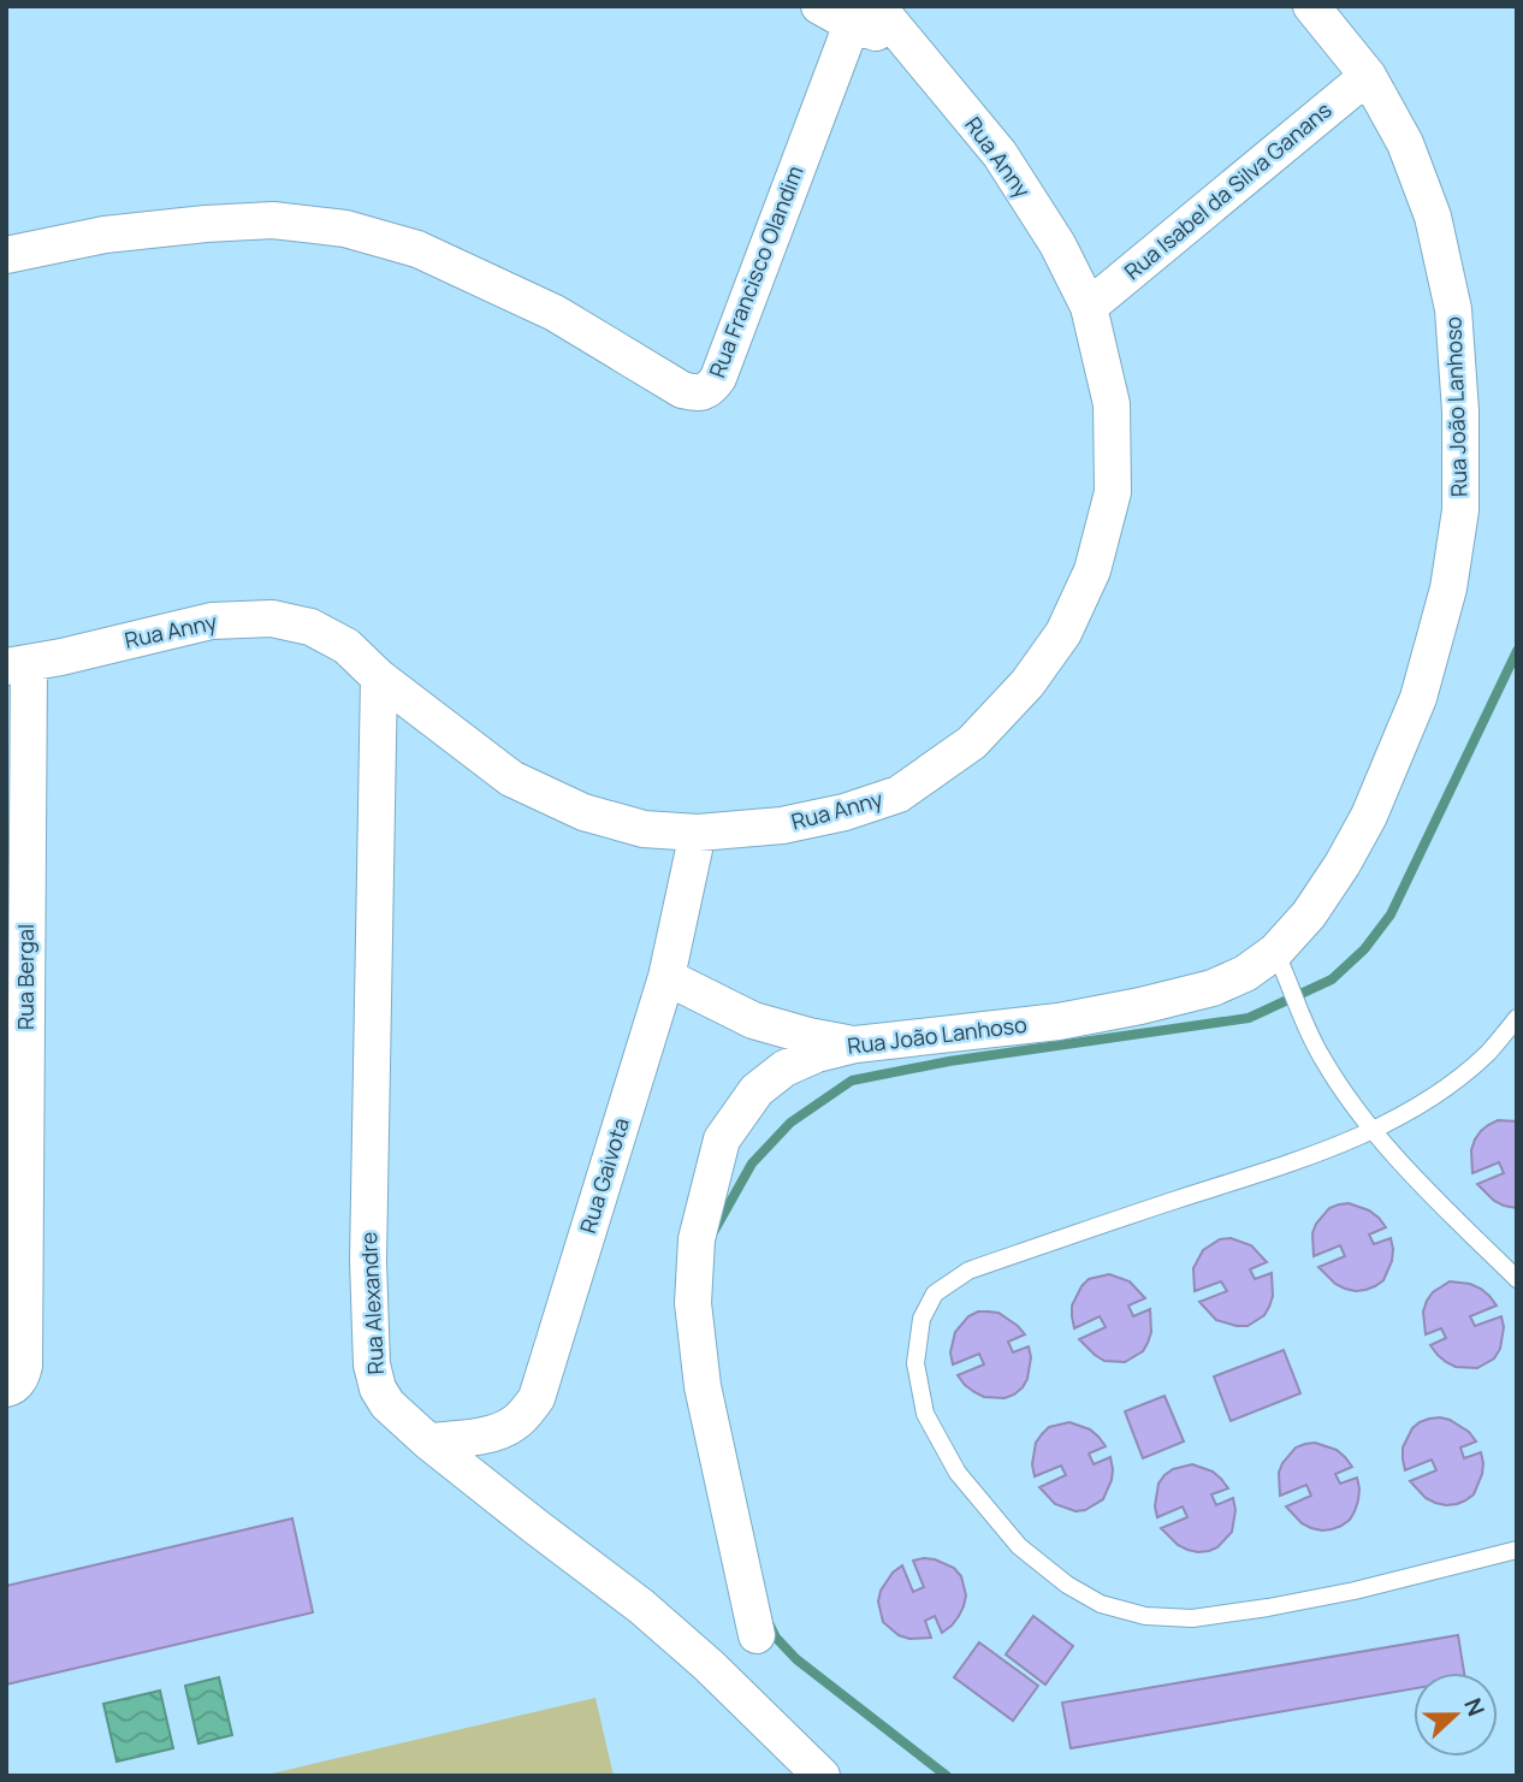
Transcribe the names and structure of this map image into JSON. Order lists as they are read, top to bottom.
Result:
{
  "streets": {
    "street": [
      "Rua Anny",
      "Rua Isabel da Silva Ganans",
      "Rua Francisco Olandim",
      "Rua João Lanhoso",
      "Rua Bergal",
      "Rua Gaivota",
      "Rua Alexandre"
    ]
  },
  "crossings": [
    ["Rua Anny", "Rua Isabel da Silva Ganans"],
    ["Rua Anny", "Rua Francisco Olandim"],
    ["Rua Anny", "Rua Bergal"],
    ["Rua Anny", "Rua Gaivota"],
    ["Rua Anny", "Rua Alexandre"],
    ["Rua Isabel da Silva Ganans", "Rua João Lanhoso"],
    ["Rua Gaivota", "Rua Alexandre"]
  ],
  "north": "right"
}
